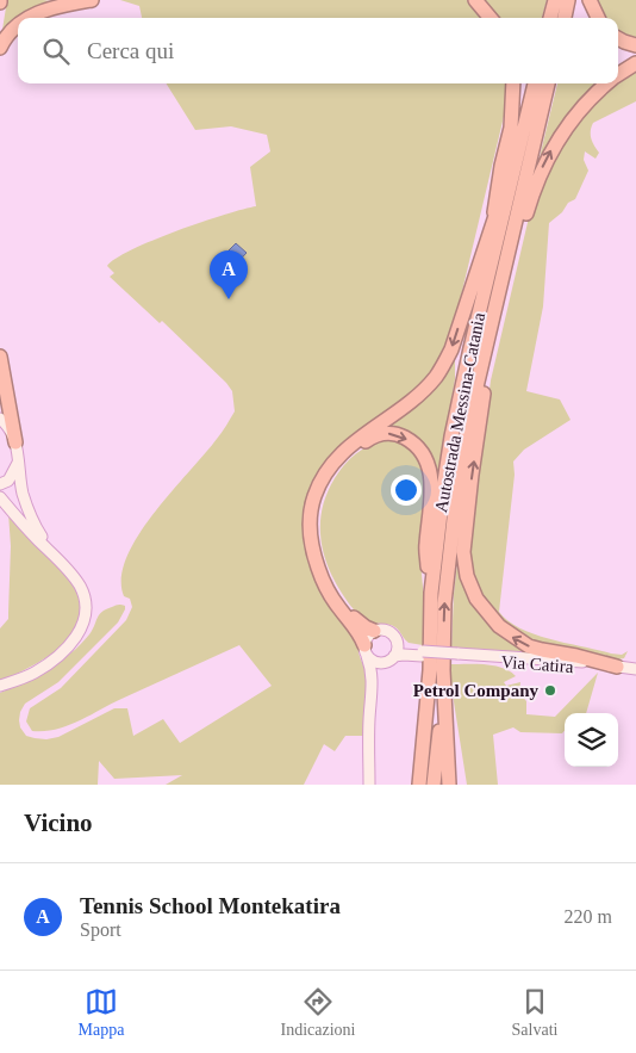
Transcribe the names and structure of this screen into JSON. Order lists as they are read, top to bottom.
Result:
{
  "streets": {
    "highway": ["Autostrada Messina-Catania"]
  },
  "places": ["Petrol Company"],
  "page": {
    "search": "Cerca qui",
    "pins": "A",
    "heading": "Vicino",
    "list": [
      {
        "mark": "A",
        "name": "Tennis School Montekatira",
        "note": "Sport",
        "value": "220 m"
      }
    ],
    "nav": ["Mappa", "Indicazioni", "Salvati"]
  }
}
